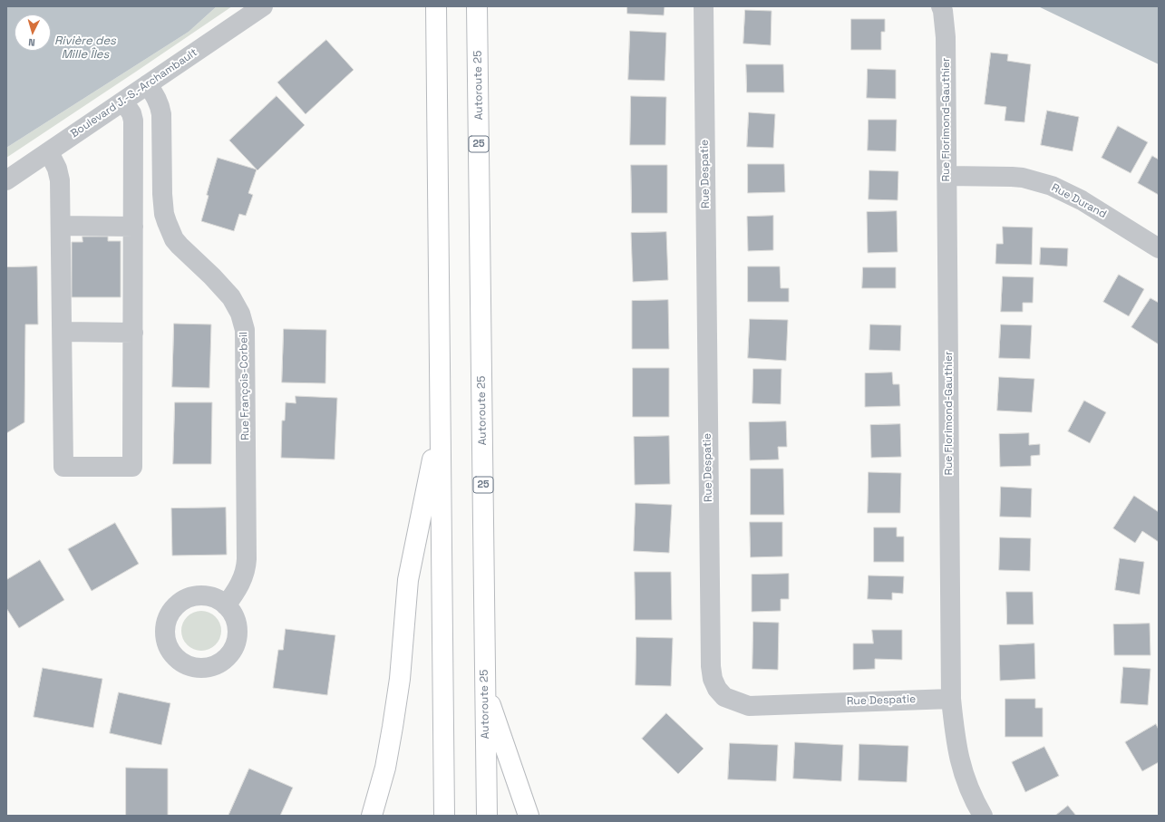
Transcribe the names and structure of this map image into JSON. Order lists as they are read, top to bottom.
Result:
{
  "streets": {
    "highway": ["Autoroute 25", "25"],
    "street": [
      "Boulevard J.-S.-Archambault",
      "Rue Florimond-Gauthier",
      "Rue Despatie",
      "Rue Durand",
      "Rue François-Corbeil"
    ]
  },
  "crossings": [
    ["Boulevard J.-S.-Archambault", "Rue François-Corbeil"],
    ["Rue Florimond-Gauthier", "Rue Despatie"],
    ["Rue Florimond-Gauthier", "Rue Durand"]
  ],
  "water": ["Rivière des Mille Îles"],
  "north": "bottom"
}
